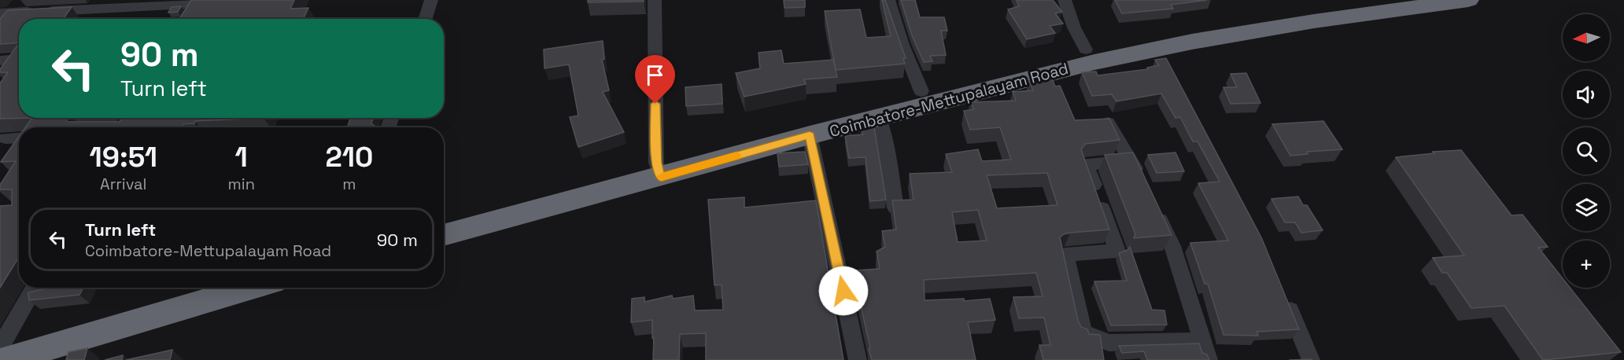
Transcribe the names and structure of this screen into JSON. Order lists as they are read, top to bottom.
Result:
{
  "streets": {
    "highway": ["Coimbatore-Mettupalayam Road"]
  },
  "north": "left",
  "page": {
    "map_buttons": "+",
    "turn": ["90 m", "Turn left"],
    "eta": [
      "19:51",
      "Arrival",
      "1",
      "min",
      "210",
      "m"
    ],
    "list": [
      {
        "name": "Turn left",
        "note": "Coimbatore-Mettupalayam Road",
        "value": "90 m"
      }
    ]
  }
}
